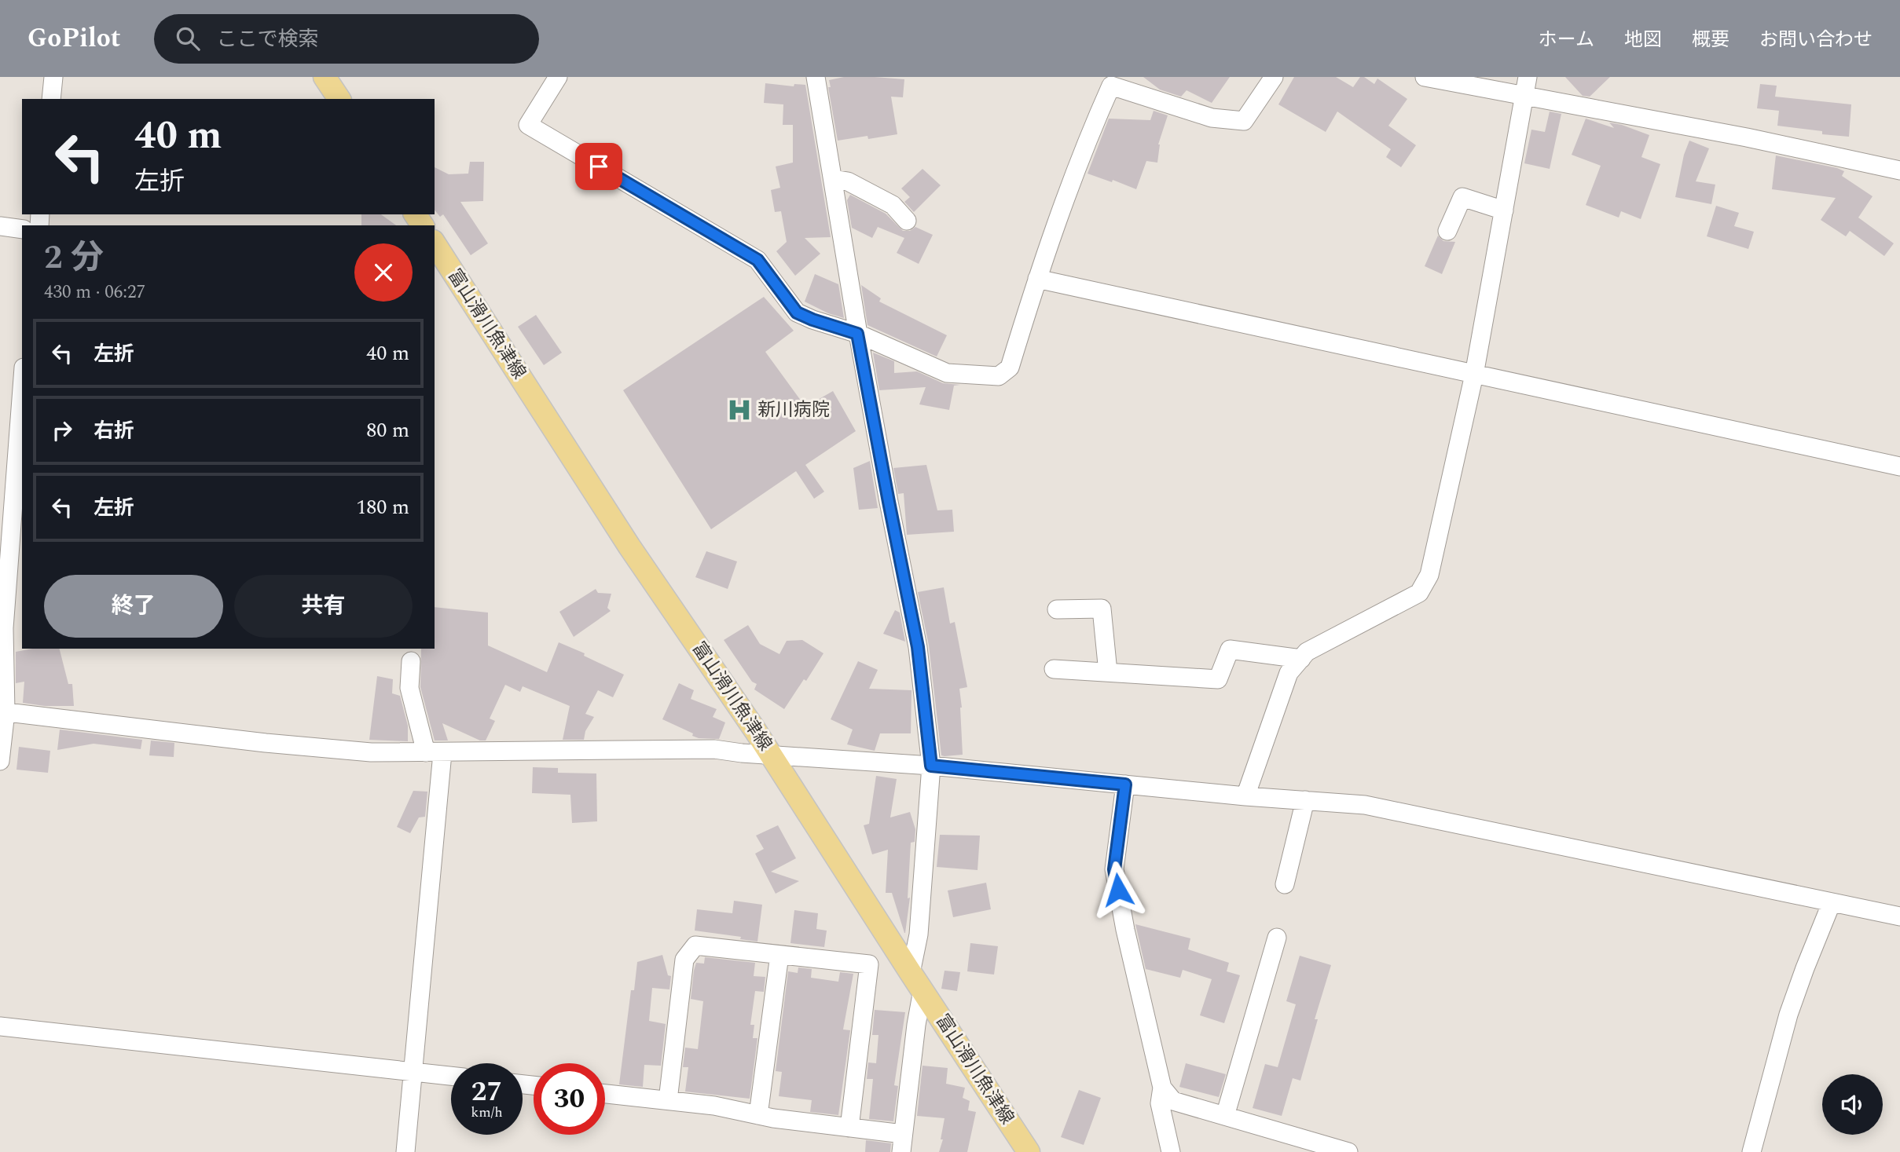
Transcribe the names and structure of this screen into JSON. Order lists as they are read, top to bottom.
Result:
{
  "streets": {
    "main road": ["富山滑川魚津線"]
  },
  "places": {
    "hospital": ["新川病院"]
  },
  "page": {
    "header": "GoPilot",
    "search": "ここで検索",
    "nav": [
      "ホーム",
      "地図",
      "概要",
      "お問い合わせ"
    ],
    "turn": ["40 m", "左折"],
    "heading": ["2 分", "430 m · 06:27"],
    "list": [
      {
        "name": "左折",
        "value": "40 m"
      },
      {
        "name": "右折",
        "value": "80 m"
      },
      {
        "name": "左折",
        "value": "180 m"
      }
    ],
    "buttons": ["終了", "共有"],
    "speed": "27 km/h",
    "limit": "30"
  }
}
